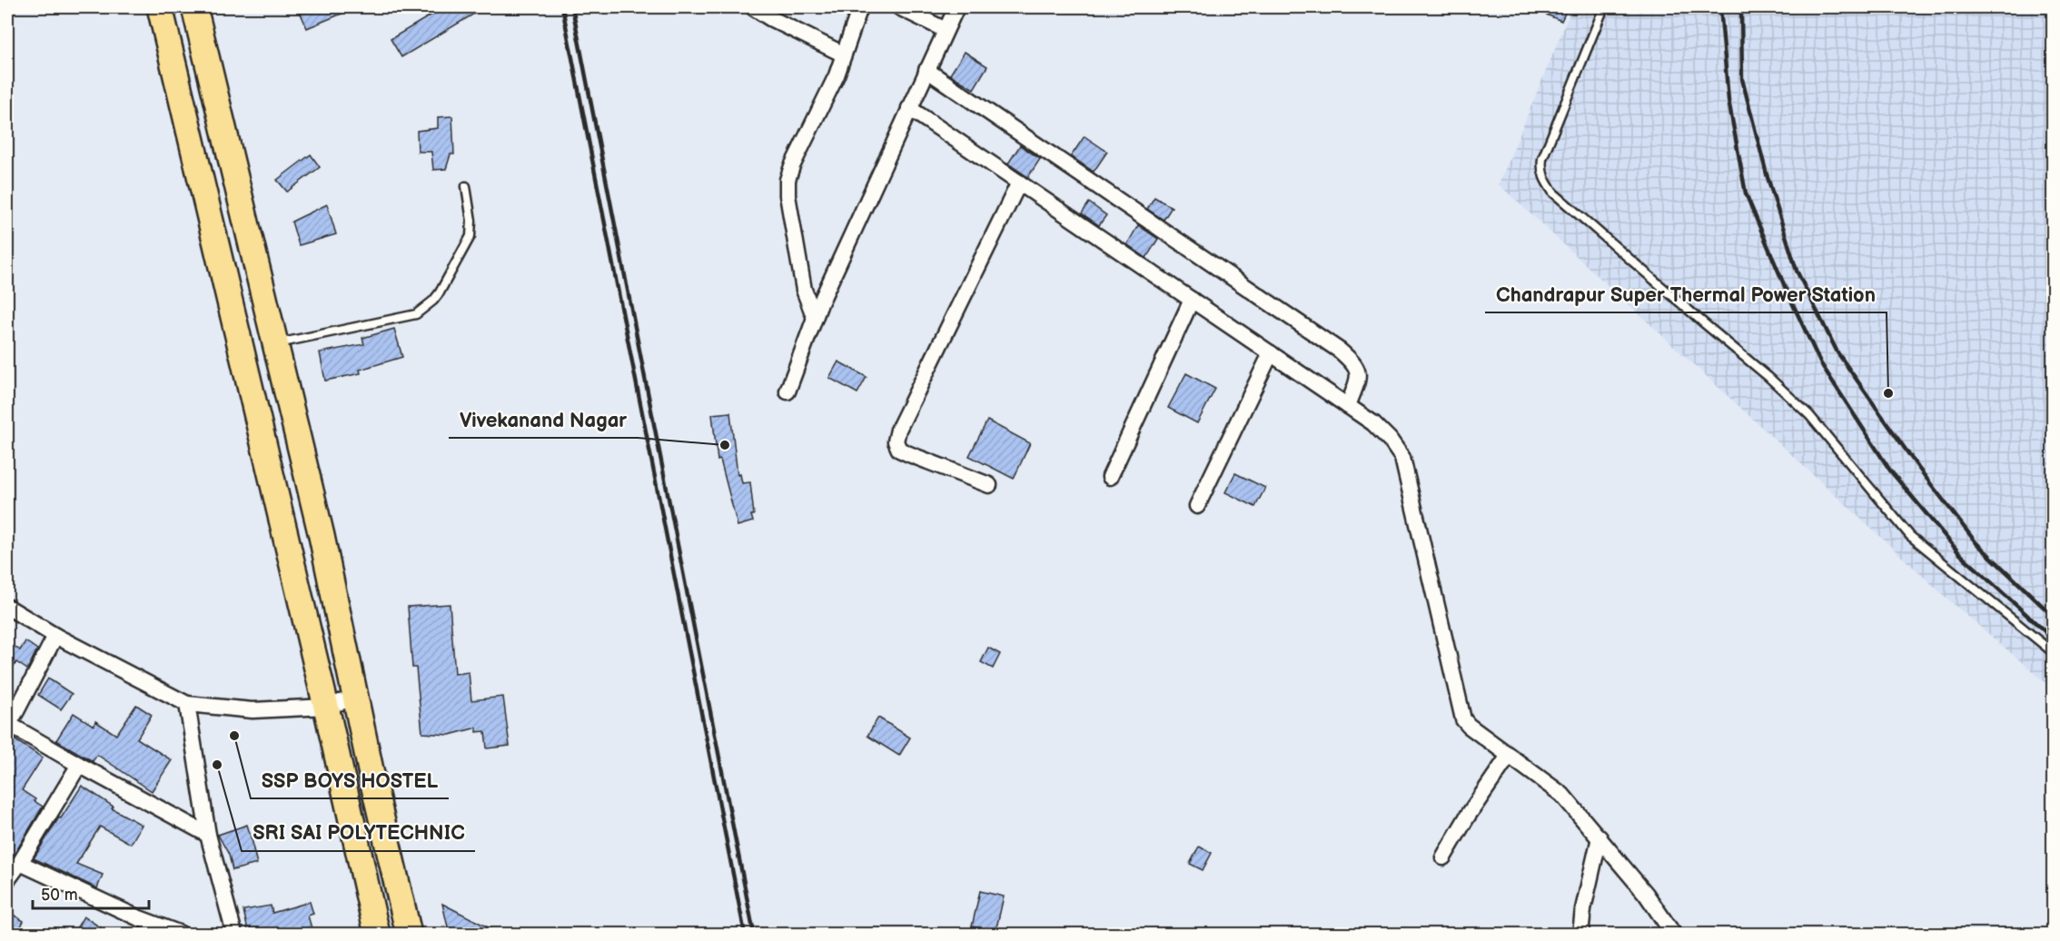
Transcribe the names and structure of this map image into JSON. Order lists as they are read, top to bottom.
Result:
{
  "places": [
    "Chandrapur Super Thermal Power Station",
    "Vivekanand Nagar",
    "SSP BOYS HOSTEL",
    "SRI SAI POLYTECHNIC"
  ],
  "scale_bar": "50 m"
}
